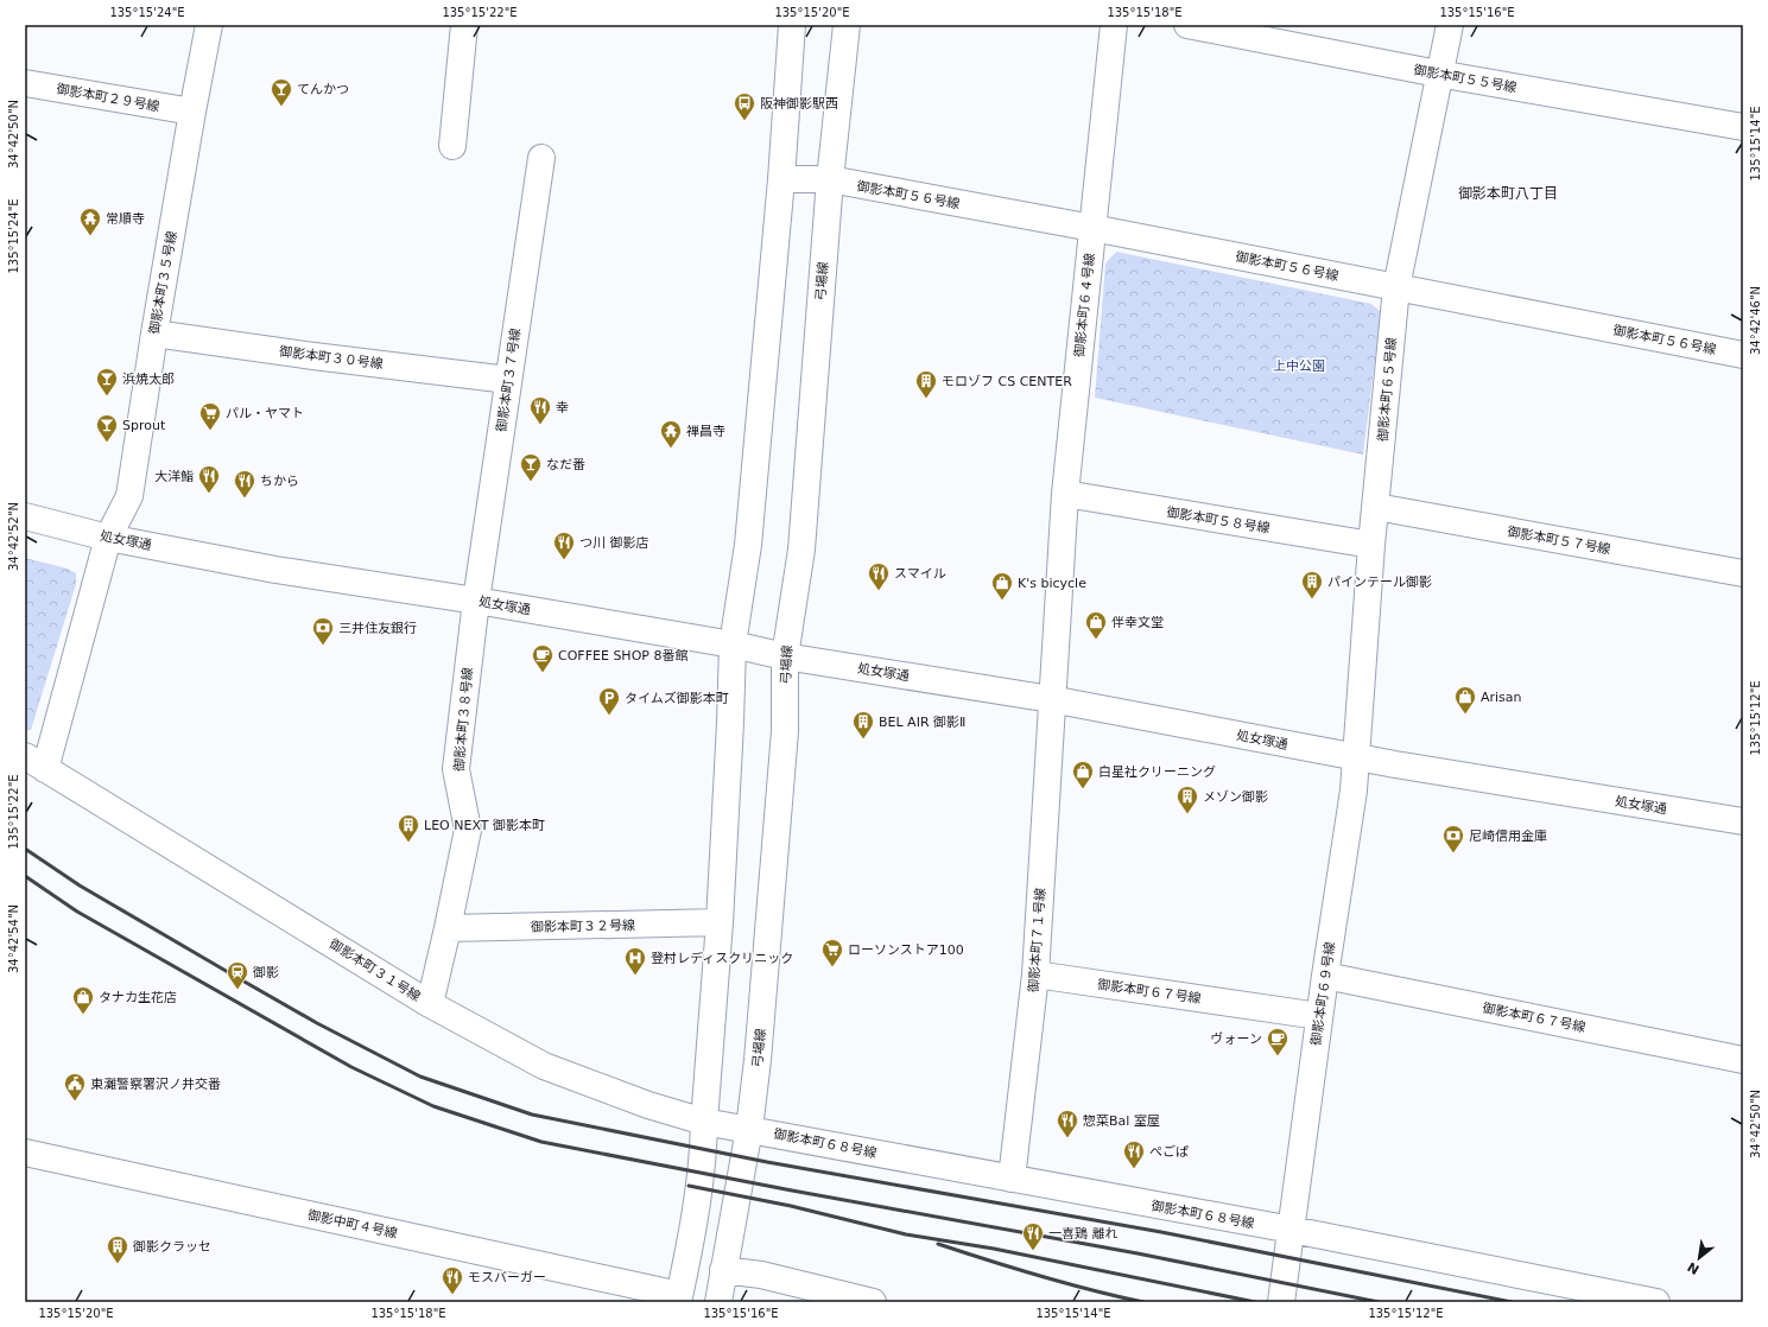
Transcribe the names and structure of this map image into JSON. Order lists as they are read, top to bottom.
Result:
{
  "streets": {
    "street": [
      "御影本町５５号線",
      "御影本町２９号線",
      "御影本町５６号線",
      "弓場線",
      "御影本町３５号線",
      "御影本町６４号線",
      "御影本町３０号線",
      "御影本町３７号線",
      "御影本町６５号線",
      "御影本町５８号線",
      "処女塚通",
      "御影本町５７号線",
      "御影本町３８号線",
      "御影本町３２号線",
      "御影本町７１号線",
      "御影本町３１号線",
      "御影本町６７号線",
      "御影本町６９号線",
      "御影本町６８号線",
      "御影中町４号線"
    ]
  },
  "crossings": [
    ["御影本町５５号線", "御影本町６５号線"],
    ["御影本町２９号線", "御影本町３５号線"],
    ["御影本町５６号線", "弓場線"],
    ["御影本町５６号線", "御影本町６４号線"],
    ["御影本町５６号線", "御影本町６５号線"],
    ["弓場線", "処女塚通"],
    ["弓場線", "御影本町３１号線"],
    ["弓場線", "御影本町６８号線"],
    ["御影本町３５号線", "御影本町３０号線"],
    ["御影本町３５号線", "処女塚通"],
    ["御影本町３５号線", "御影本町３１号線"],
    ["御影本町６４号線", "御影本町５８号線"],
    ["御影本町６４号線", "処女塚通"],
    ["御影本町６４号線", "御影本町７１号線"],
    ["御影本町３０号線", "御影本町３７号線"],
    ["御影本町３７号線", "処女塚通"],
    ["御影本町３７号線", "御影本町３８号線"],
    ["御影本町６５号線", "御影本町５８号線"],
    ["御影本町６５号線", "処女塚通"],
    ["御影本町６５号線", "御影本町５７号線"],
    ["御影本町６５号線", "御影本町６９号線"],
    ["処女塚通", "御影本町３８号線"],
    ["処女塚通", "御影本町７１号線"],
    ["処女塚通", "御影本町６９号線"],
    ["御影本町３８号線", "御影本町３２号線"],
    ["御影本町３８号線", "御影本町３１号線"],
    ["御影本町７１号線", "御影本町６７号線"],
    ["御影本町７１号線", "御影本町６８号線"],
    ["御影本町３１号線", "御影本町６８号線"],
    ["御影本町６７号線", "御影本町６９号線"],
    ["御影本町６９号線", "御影本町６８号線"]
  ],
  "districts": ["御影本町八丁目"],
  "parks": ["上中公園"],
  "places": {
    "bar": [
      "てんかつ",
      "浜焼太郎",
      "Sprout",
      "なだ番"
    ],
    "bus stop": ["阪神御影駅西"],
    "temple": ["常順寺", "禅昌寺"],
    "building": [
      "モロゾフ CS CENTER",
      "パインテール御影",
      "BEL AIR 御影Ⅱ",
      "メゾン御影",
      "LEO NEXT 御影本町",
      "御影クラッセ"
    ],
    "restaurant": [
      "幸",
      "大洋鮨",
      "ちから",
      "つ川 御影店",
      "スマイル",
      "惣菜Bal 室屋",
      "ぺごぱ",
      "一喜鶏 離れ",
      "モスバーガー"
    ],
    "supermarket": ["パル・ヤマト", "ローソンストア100"],
    "shop": [
      "K's bicycle",
      "伴幸文堂",
      "Arisan",
      "白星社クリーニング",
      "タナカ生花店"
    ],
    "bank": ["三井住友銀行", "尼崎信用金庫"],
    "cafe": ["COFFEE SHOP 8番館", "ヴォーン"],
    "parking": ["タイムズ御影本町"],
    "hospital": ["登村レディスクリニック"],
    "station": ["御影"],
    "public building": ["東灘警察署沢ノ井交番"]
  },
  "north": "bottom left",
  "coordinates": [
    "135°15'24\"E",
    "135°15'22\"E",
    "135°15'20\"E",
    "135°15'18\"E",
    "135°15'16\"E",
    "34°42'50\"N",
    "135°15'14\"E",
    "34°42'46\"N",
    "34°42'52\"N",
    "135°15'12\"E",
    "34°42'54\"N"
  ]
}
